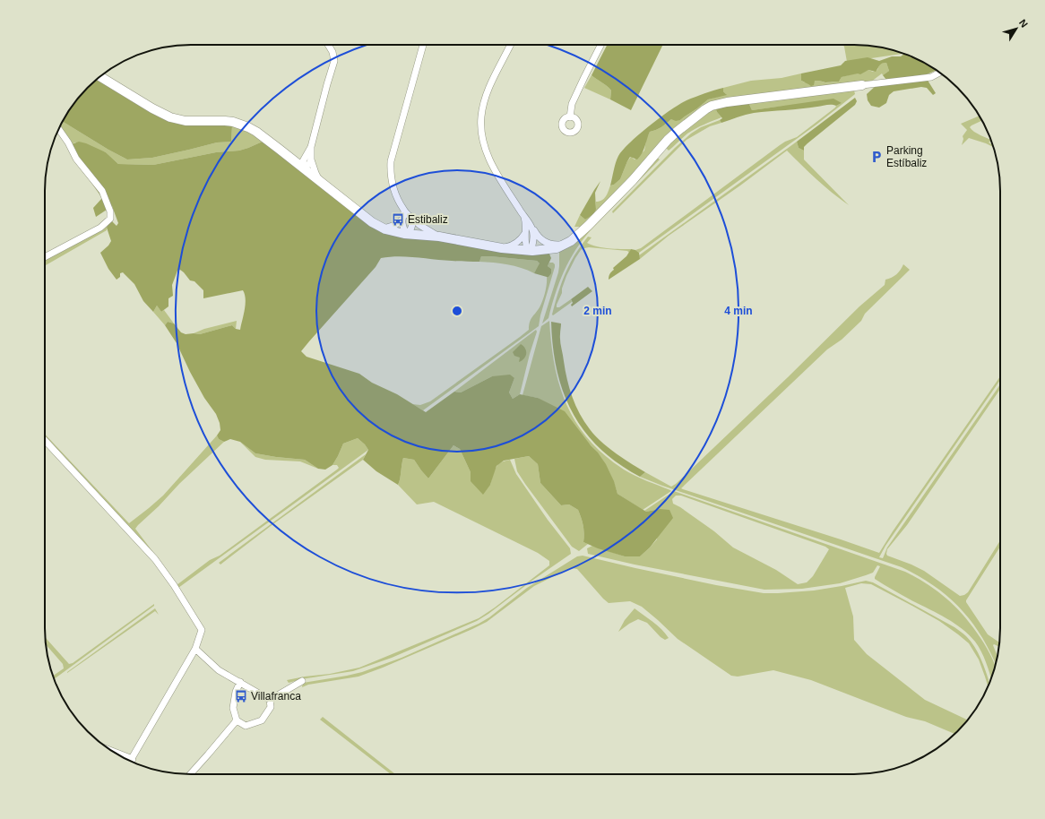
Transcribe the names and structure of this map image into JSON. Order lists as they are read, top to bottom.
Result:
{
  "places": {
    "parking": ["Parking Estíbaliz"],
    "bus stop": ["Estibaliz", "Villafranca"]
  },
  "north": "top right",
  "rings": ["2 min", "4 min"]
}
